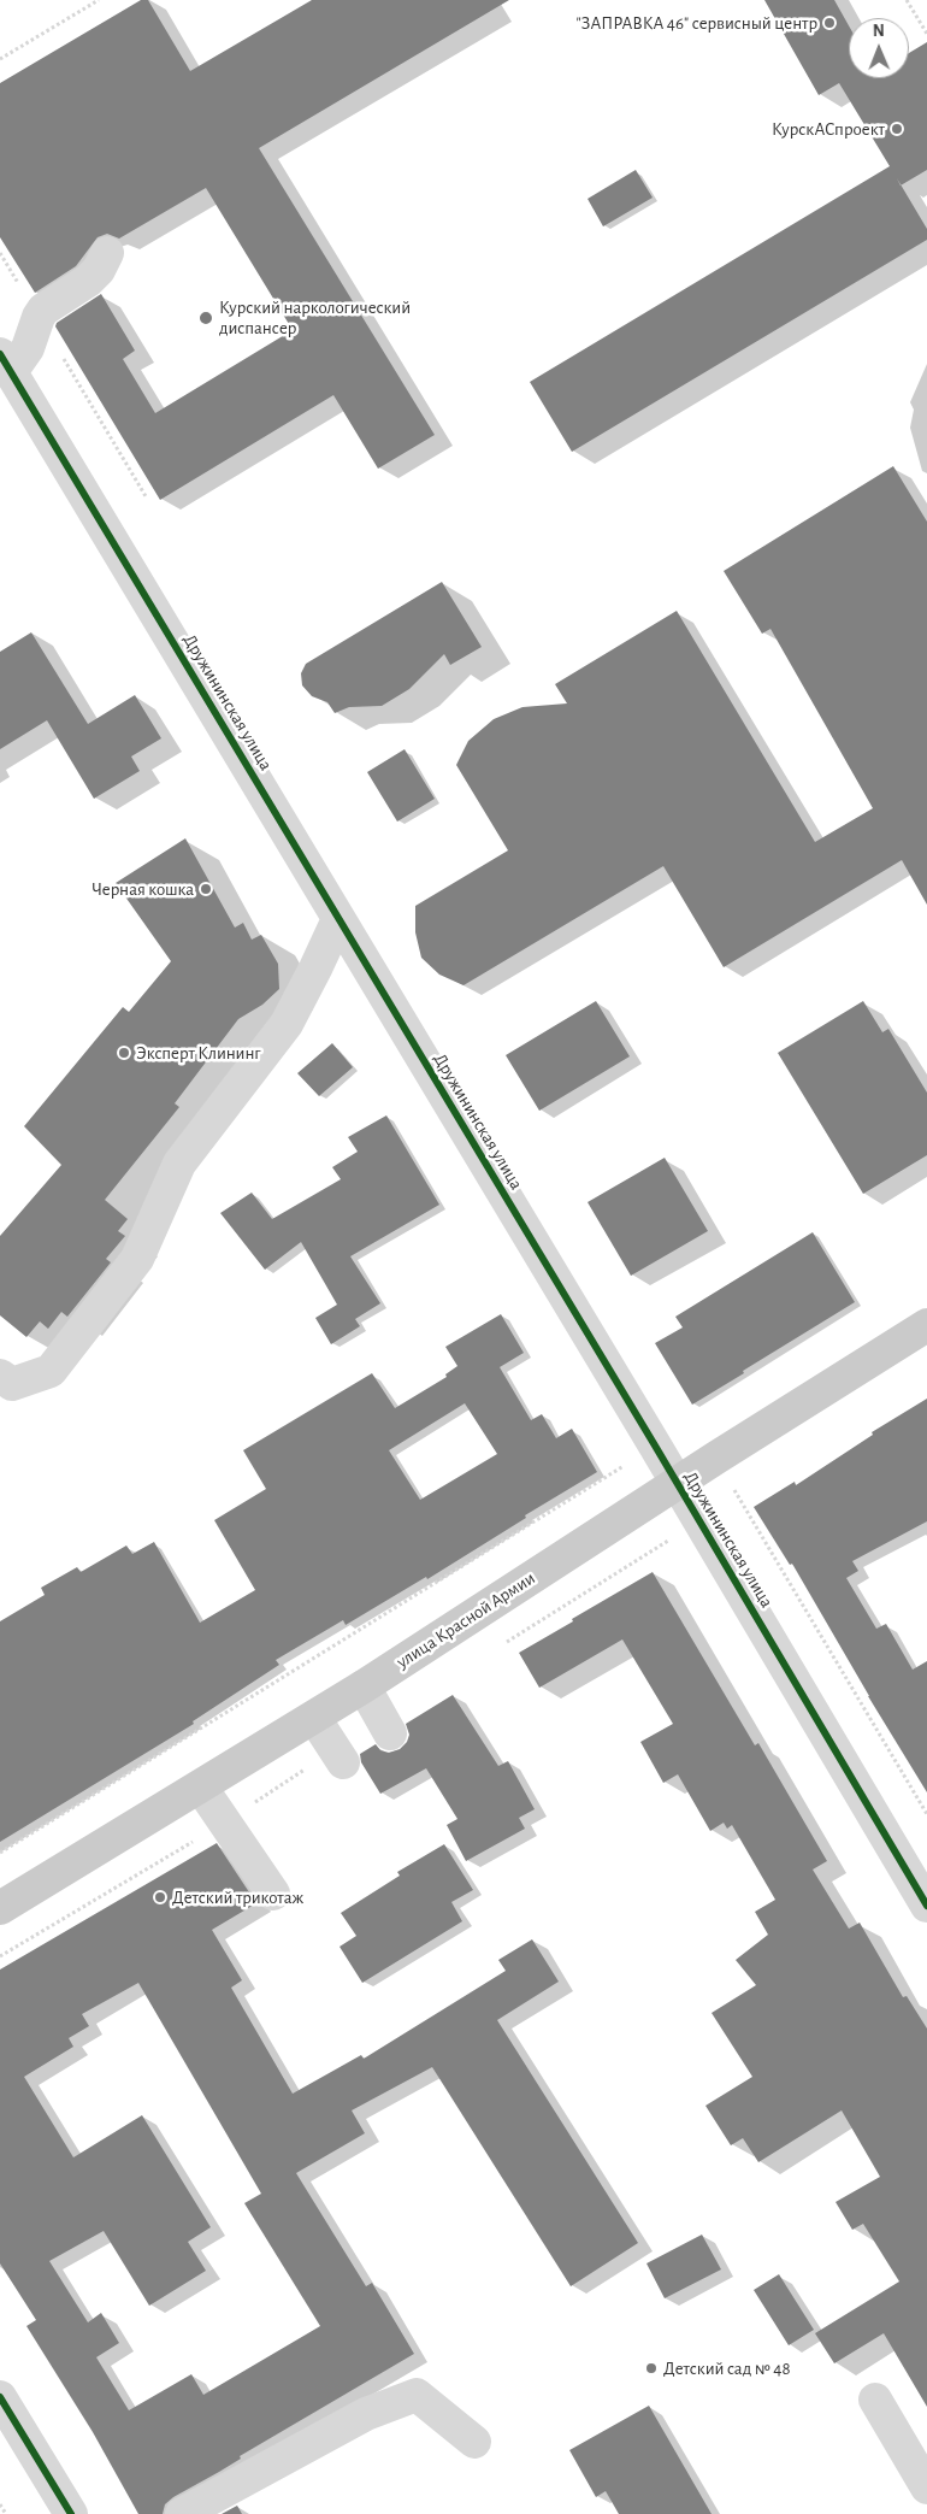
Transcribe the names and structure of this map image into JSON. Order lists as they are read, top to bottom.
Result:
{
  "streets": {
    "main road": ["улица Красной Армии"],
    "street": ["Дружининская улица"]
  },
  "crossings": [
    ["Дружининская улица", "улица Красной Армии"]
  ],
  "places": [
    "\"ЗАПРАВКА 46\" сервисный центр",
    "КурскАСпроект",
    "Курский наркологический диспансер",
    "Черная кошка",
    "Эксперт Клининг",
    "Детский трикотаж",
    "Детский сад № 48"
  ],
  "north": "top"
}
